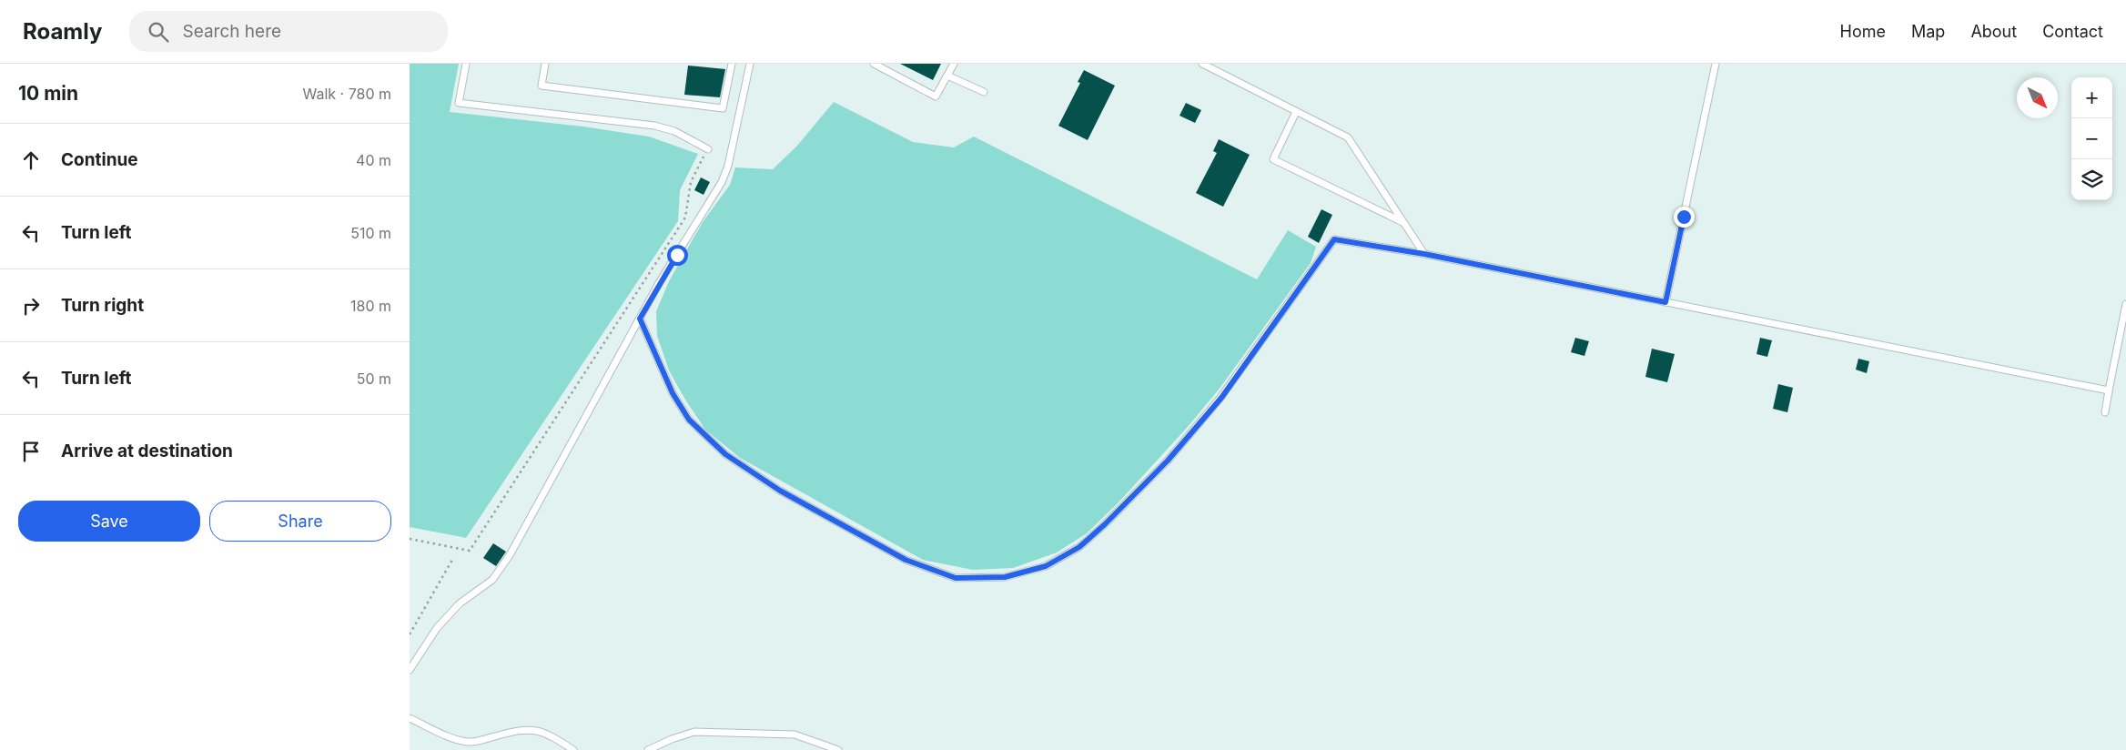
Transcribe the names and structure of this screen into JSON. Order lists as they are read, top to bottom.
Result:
{
  "north": "bottom right",
  "page": {
    "header": "Roamly",
    "search": "Search here",
    "nav": [
      "Home",
      "Map",
      "About",
      "Contact"
    ],
    "heading": ["10 min", "Walk · 780 m"],
    "map_buttons": ["+", "−"],
    "list": [
      ["Continue", "40 m"],
      ["Turn left", "510 m"],
      ["Turn right", "180 m"],
      ["Turn left", "50 m"],
      "Arrive at destination"
    ],
    "buttons": ["Save", "Share"]
  }
}
